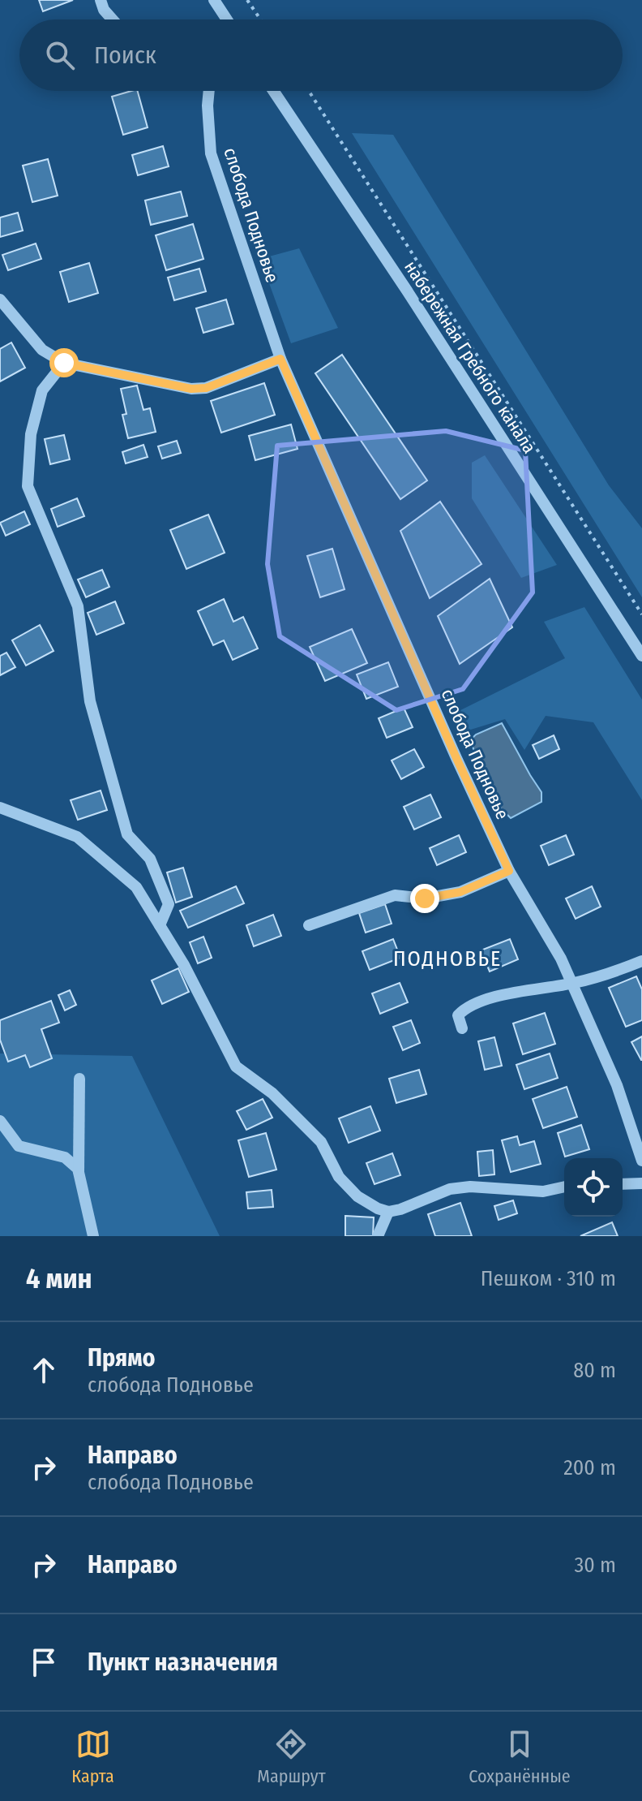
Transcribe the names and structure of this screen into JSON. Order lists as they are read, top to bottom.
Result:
{
  "streets": {
    "street": ["слобода Подновье", "набережная Гребного канала"]
  },
  "districts": ["ПОДНОВЬЕ"],
  "page": {
    "search": "Поиск",
    "heading": ["4 мин", "Пешком · 310 m"],
    "list": [
      ["Прямо", "слобода Подновье", "80 m"],
      ["Направо", "слобода Подновье", "200 m"],
      ["Направо", "30 m"],
      "Пункт назначения"
    ],
    "nav": ["Карта", "Маршрут", "Сохранённые"]
  }
}
